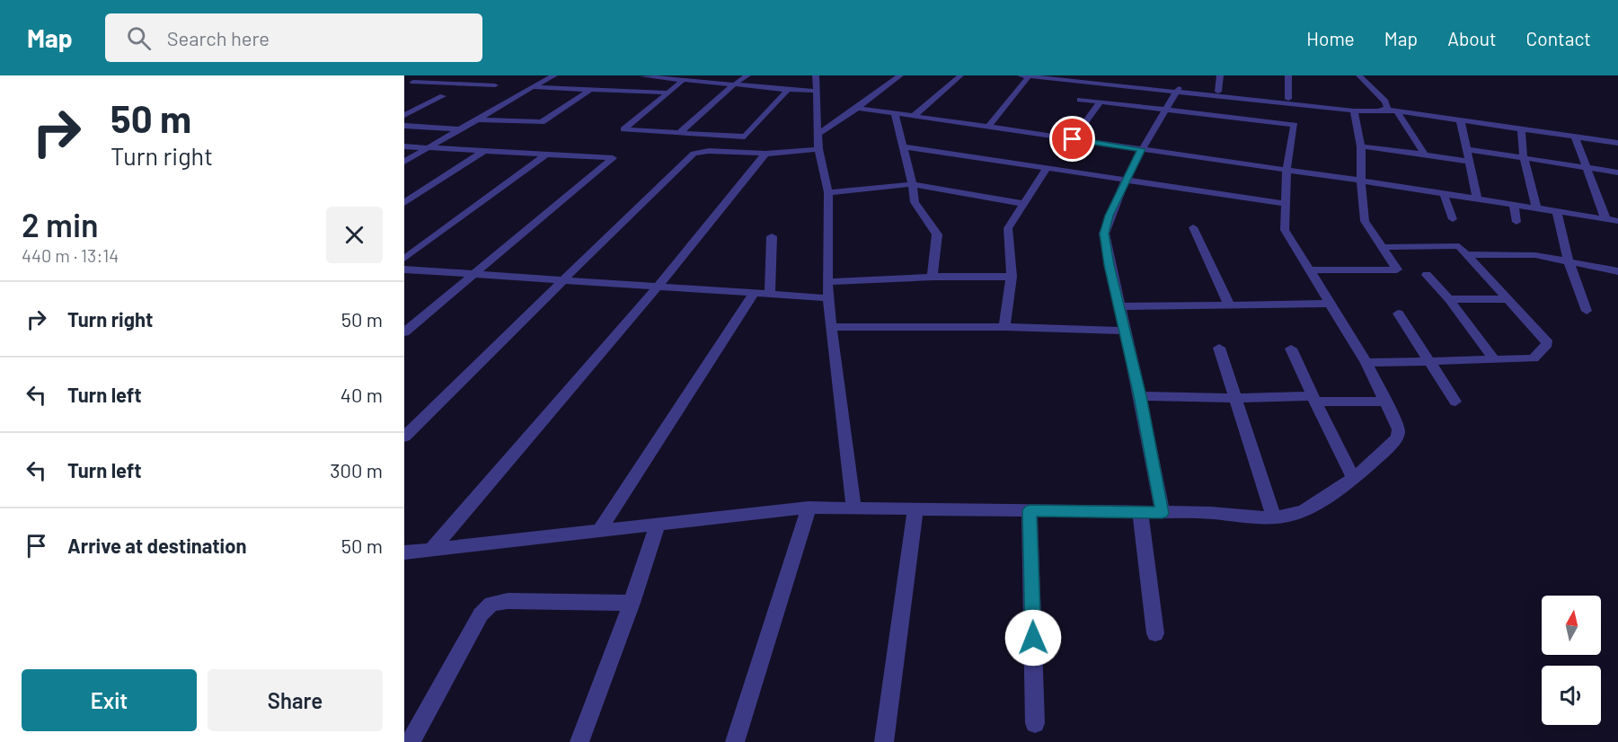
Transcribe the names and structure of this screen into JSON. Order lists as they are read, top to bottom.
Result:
{
  "north": "top",
  "page": {
    "header": "Map",
    "search": "Search here",
    "nav": [
      "Home",
      "Map",
      "About",
      "Contact"
    ],
    "turn": ["50 m", "Turn right"],
    "heading": ["2 min", "440 m · 13:14"],
    "list": [
      {
        "name": "Turn right",
        "value": "50 m"
      },
      {
        "name": "Turn left",
        "value": "40 m"
      },
      {
        "name": "Turn left",
        "value": "300 m"
      },
      {
        "name": "Arrive at destination",
        "value": "50 m"
      }
    ],
    "buttons": ["Exit", "Share"]
  }
}
